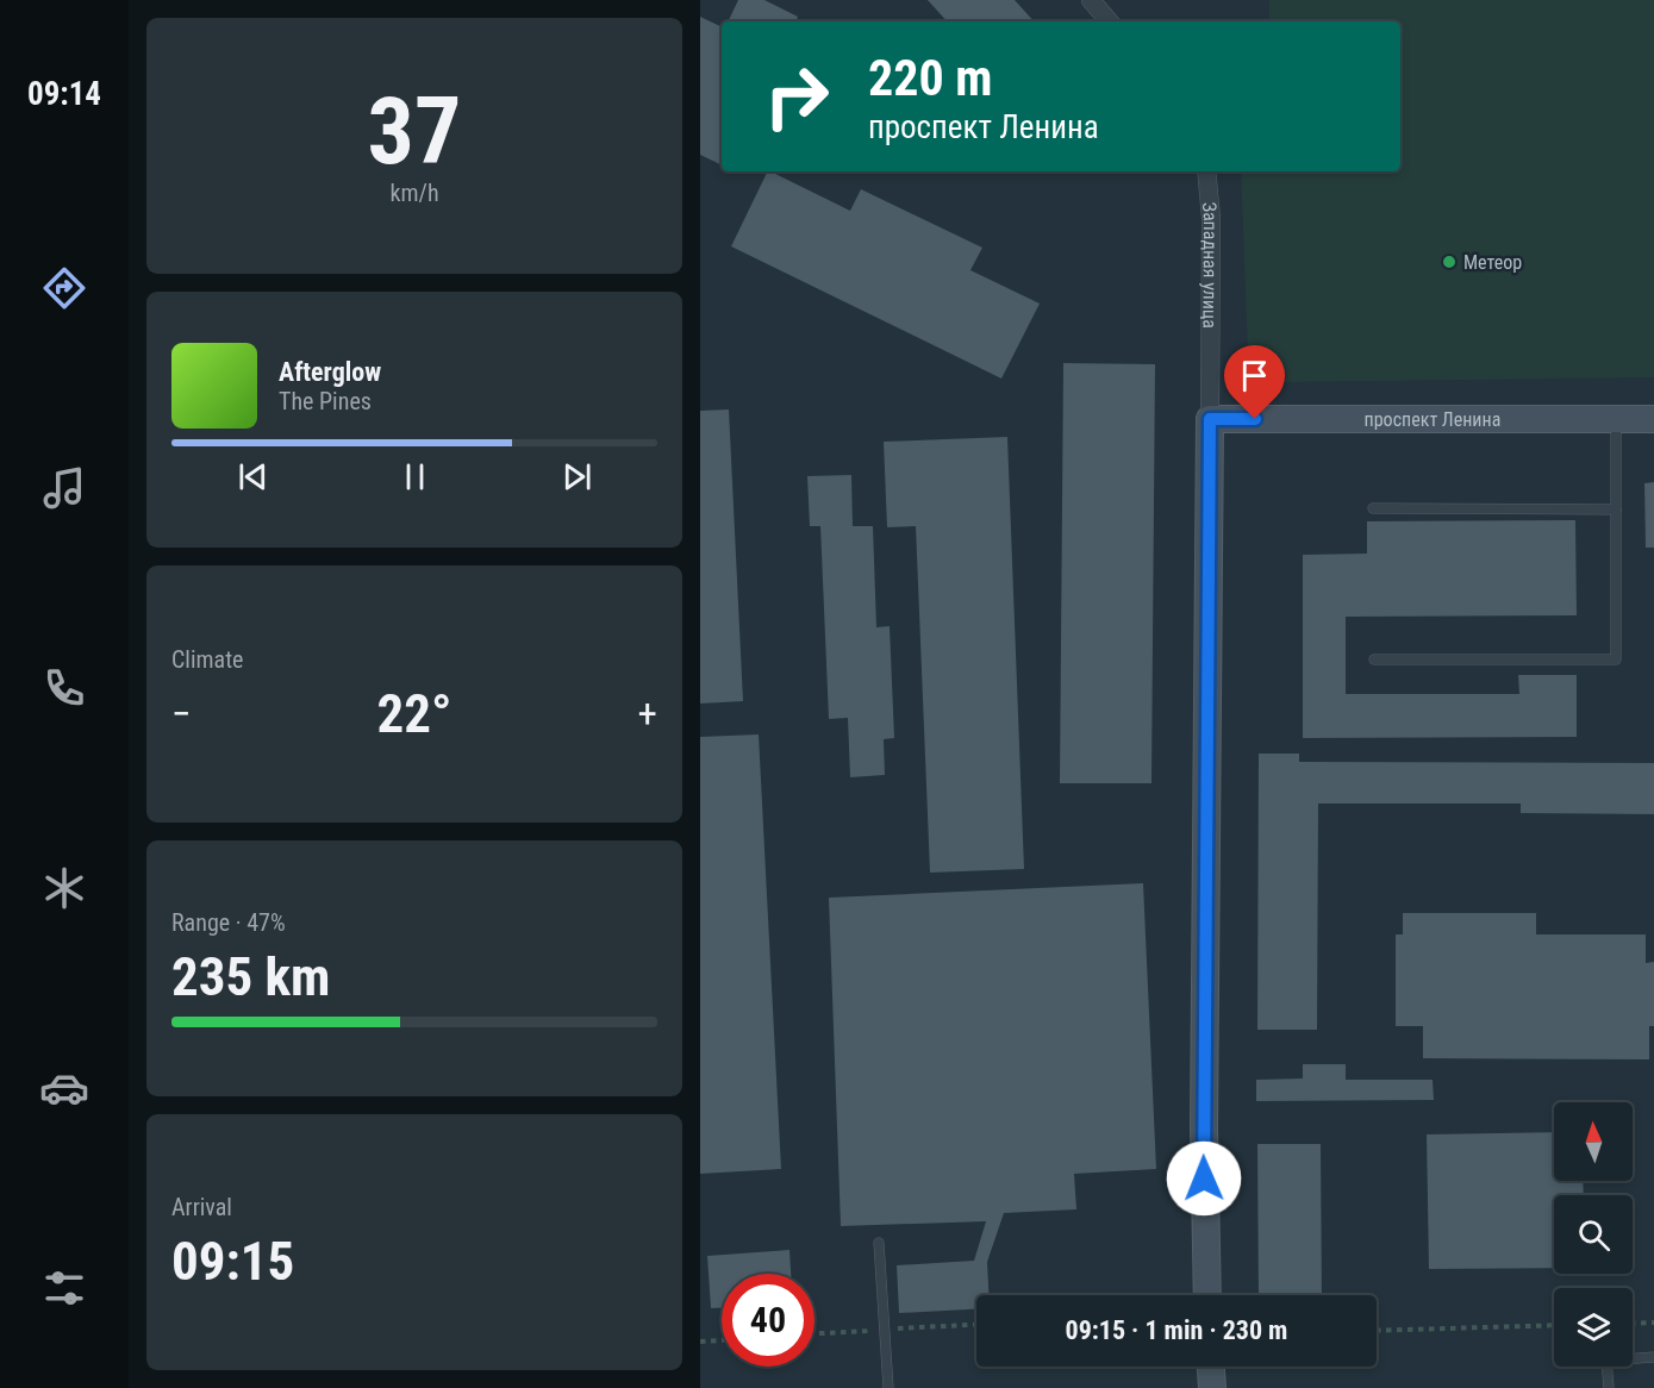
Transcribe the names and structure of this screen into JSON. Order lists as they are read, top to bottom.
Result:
{
  "streets": {
    "street": ["Западная улица", "проспект Ленина"]
  },
  "crossings": [
    ["Западная улица", "проспект Ленина"]
  ],
  "places": ["Метеор"],
  "north": "top",
  "page": {
    "tabs": "09:14",
    "tile": [
      ["37", "km/h"],
      "Climate",
      ["Range · 47%", "235 km"],
      ["Arrival", "09:15"]
    ],
    "turn": ["220 m", "проспект Ленина"],
    "song": ["Afterglow", "The Pines"],
    "heat": ["−", "22°", "+"],
    "limit": "40",
    "trip": "09:15 · 1 min · 230 m"
  }
}
